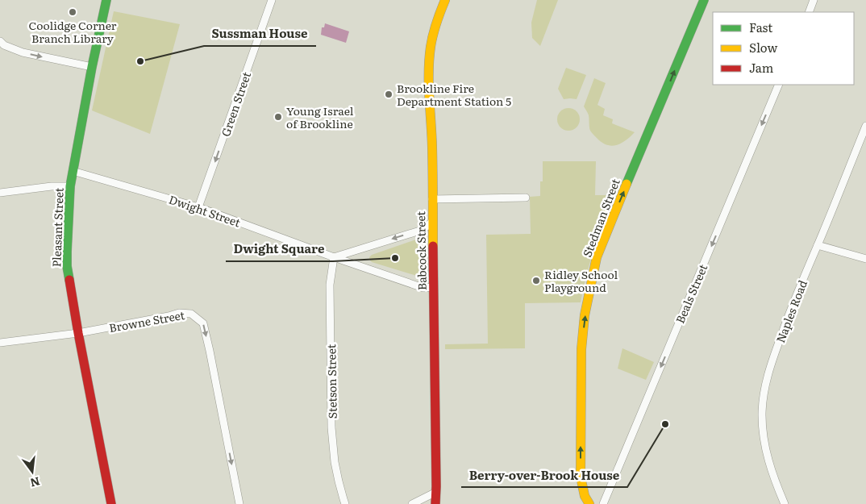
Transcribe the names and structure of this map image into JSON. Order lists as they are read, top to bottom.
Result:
{
  "streets": {
    "street": [
      "Green Street",
      "Dwight Street",
      "Stedman Street",
      "Pleasant Street",
      "Babcock Street",
      "Beals Street",
      "Naples Road",
      "Browne Street",
      "Stetson Street"
    ]
  },
  "crossings": [
    ["Green Street", "Dwight Street"],
    ["Dwight Street", "Pleasant Street"],
    ["Dwight Street", "Babcock Street"],
    ["Dwight Street", "Stetson Street"],
    ["Pleasant Street", "Browne Street"]
  ],
  "one_way": ["Green Street", "Stedman Street", "Beals Street"],
  "places": [
    "Coolidge Corner Branch Library",
    "Sussman House",
    "Brookline Fire Department Station 5",
    "Young Israel of Brookline",
    "Dwight Square",
    "Ridley School Playground",
    "Berry-over-Brook House"
  ],
  "legend": ["Fast", "Slow", "Jam"],
  "north": "bottom"
}
